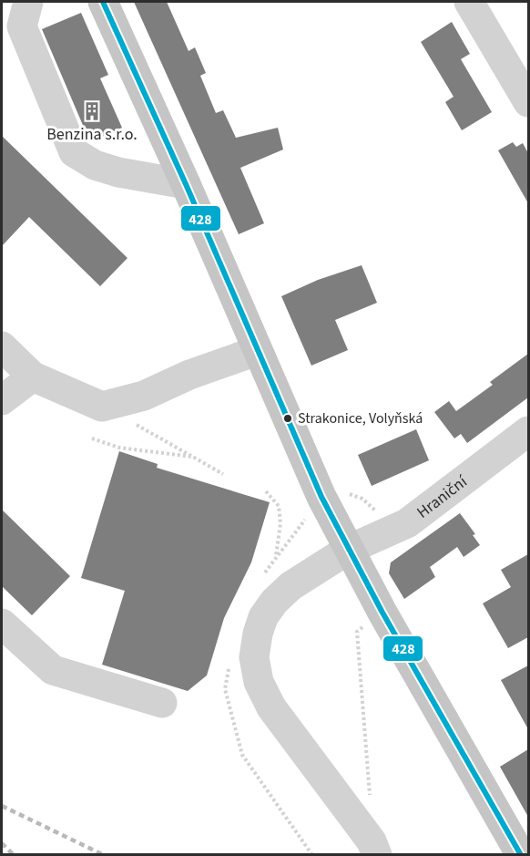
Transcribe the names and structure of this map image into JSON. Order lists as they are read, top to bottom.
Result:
{
  "streets": {
    "street": ["Hraniční"]
  },
  "places": {
    "building": ["Benzina s.r.o."],
    "other": ["Strakonice, Volyňská"]
  },
  "lines": ["transit line 428"]
}
